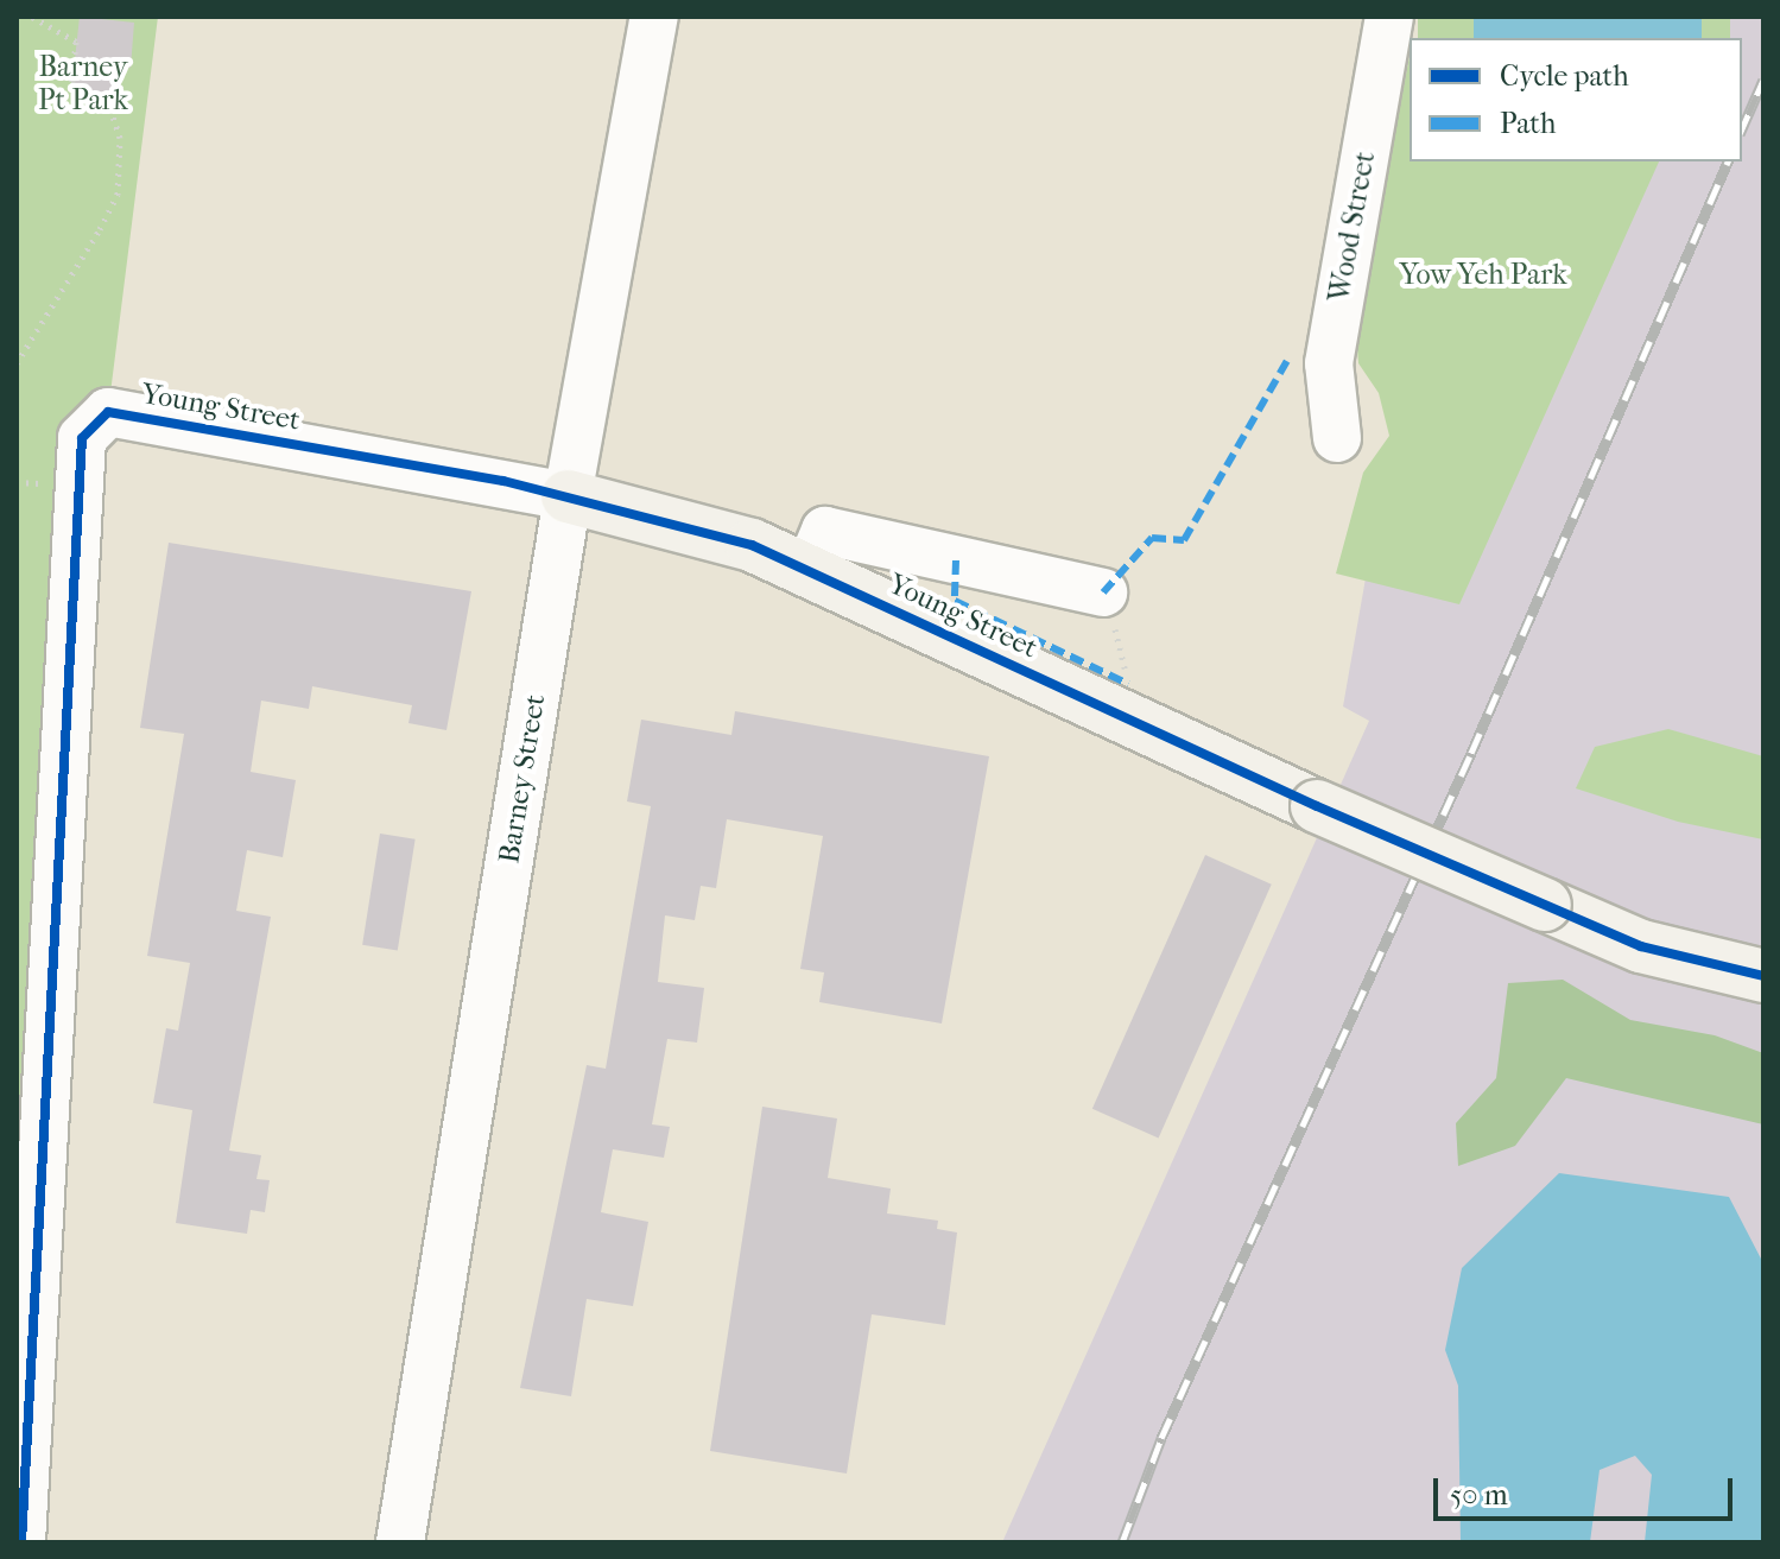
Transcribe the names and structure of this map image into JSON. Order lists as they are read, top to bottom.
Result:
{
  "streets": {
    "street": ["Wood Street", "Young Street", "Barney Street"]
  },
  "crossings": [
    ["Young Street", "Barney Street"]
  ],
  "parks": ["Barney Pt Park", "Yow Yeh Park"],
  "legend": ["Cycle path", "Path"],
  "scale_bar": "50 m"
}
